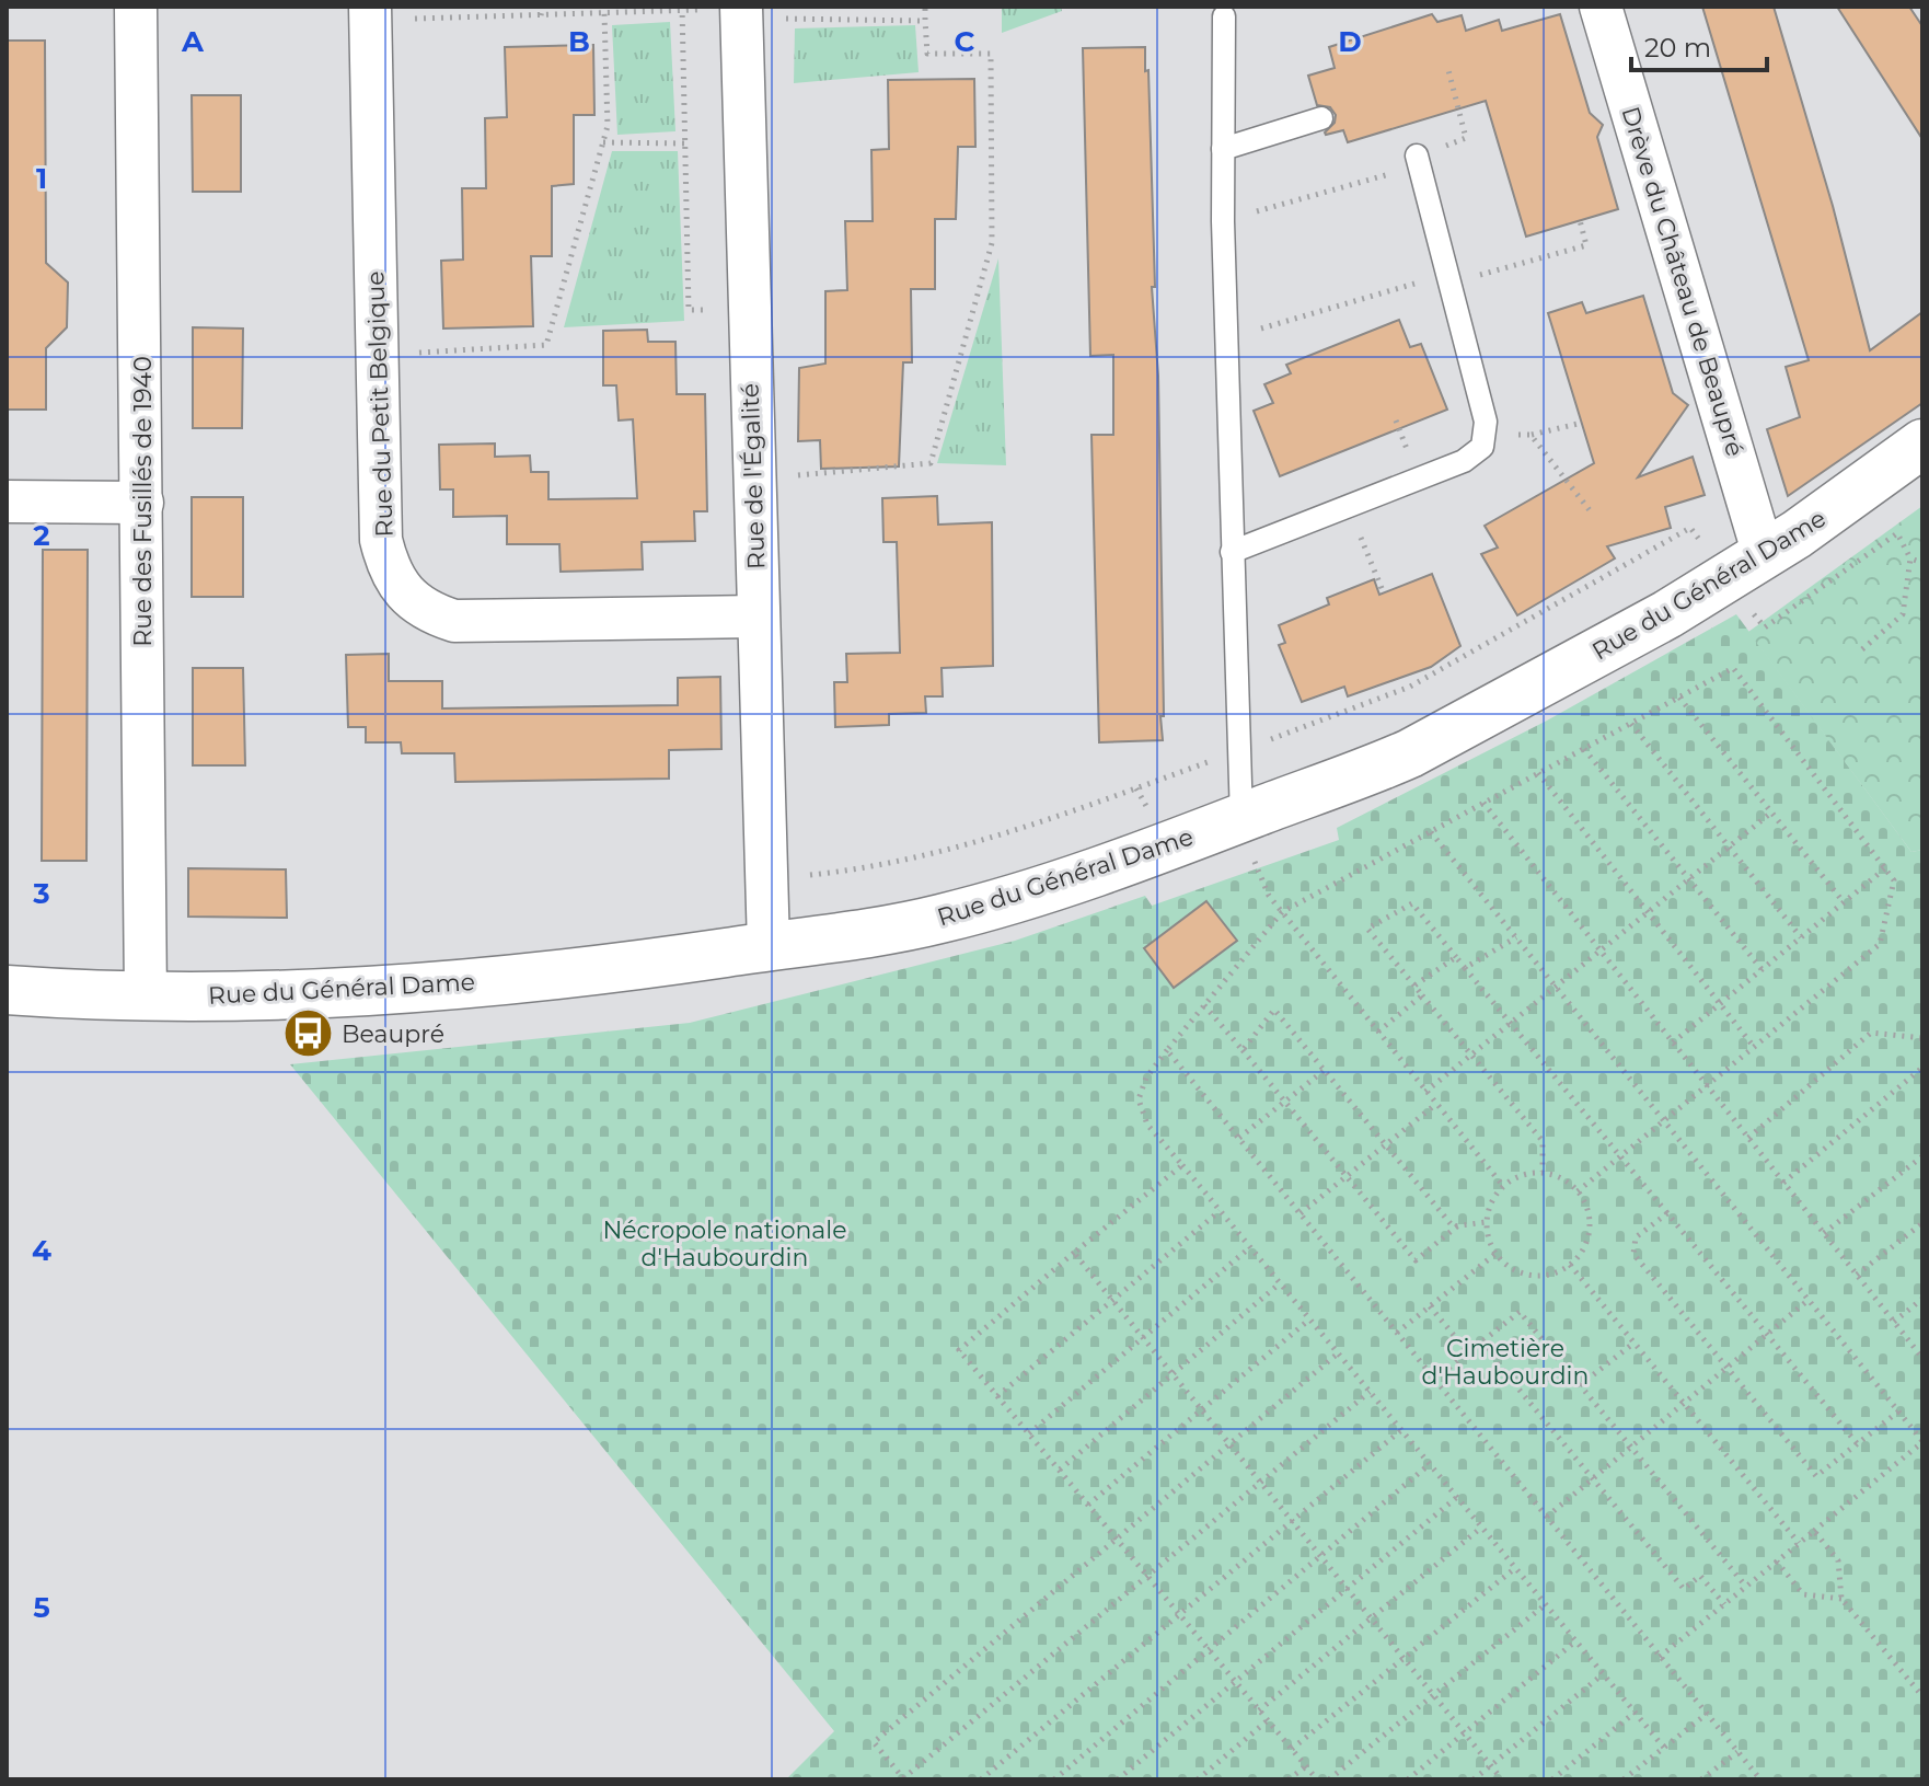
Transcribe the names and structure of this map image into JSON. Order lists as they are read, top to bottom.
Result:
{
  "streets": {
    "street": [
      "Drève du Château de Beaupré",
      "Rue du Petit Belgique",
      "Rue de l'Égalité",
      "Rue des Fusillés de 1940",
      "Rue du Général Dame"
    ]
  },
  "crossings": [
    ["Drève du Château de Beaupré", "Rue du Général Dame"],
    ["Rue du Petit Belgique", "Rue de l'Égalité"],
    ["Rue de l'Égalité", "Rue du Général Dame"],
    ["Rue des Fusillés de 1940", "Rue du Général Dame"]
  ],
  "parks": ["Nécropole nationale d'Haubourdin", "Cimetière d'Haubourdin"],
  "places": {
    "bus stop": ["Beaupré"]
  },
  "scale_bar": "20 m",
  "grid": {
    "columns": [
      "A",
      "B",
      "C",
      "D"
    ],
    "rows": [
      "1",
      "2",
      "3",
      "4",
      "5"
    ]
  }
}
